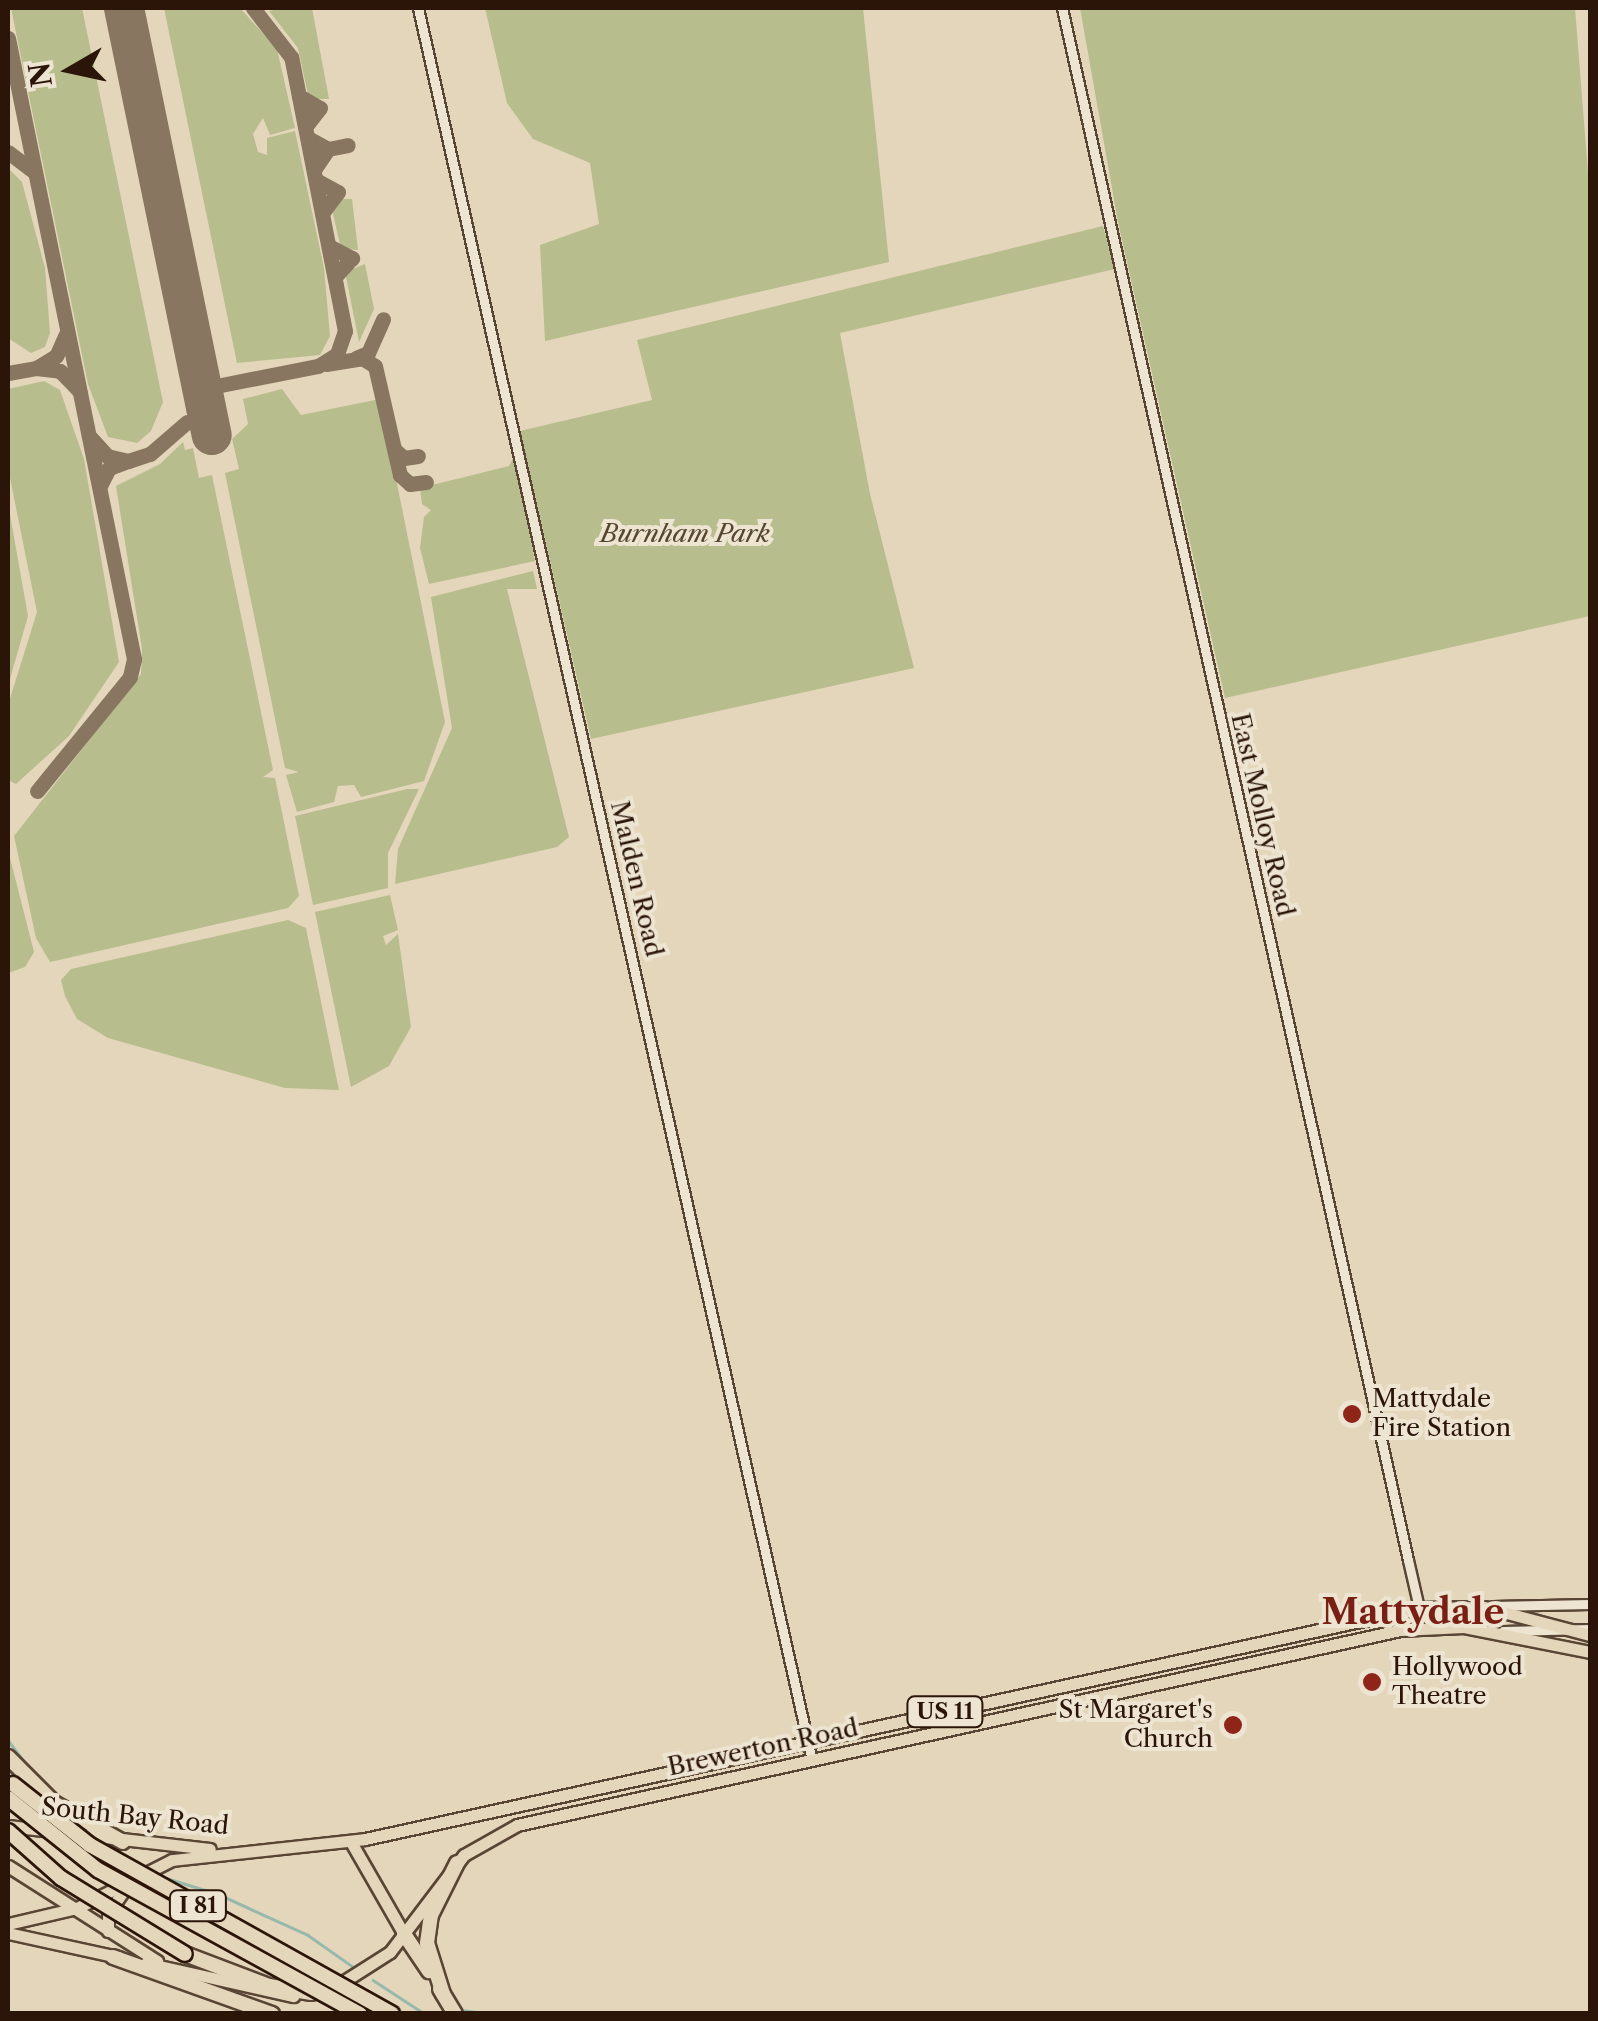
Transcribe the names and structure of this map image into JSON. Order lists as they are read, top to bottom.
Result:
{
  "streets": {
    "highway": ["I 81"],
    "main road": ["US 11", "Brewerton Road", "South Bay Road"],
    "street": ["East Molloy Road", "Malden Road"]
  },
  "crossings": [
    ["East Molloy Road", "Brewerton Road"],
    ["Malden Road", "Brewerton Road"],
    ["Brewerton Road", "South Bay Road"]
  ],
  "districts": ["Mattydale"],
  "parks": ["Burnham Park"],
  "places": ["Mattydale Fire Station", "Hollywood Theatre", "St Margaret's Church"],
  "north": "left"
}
